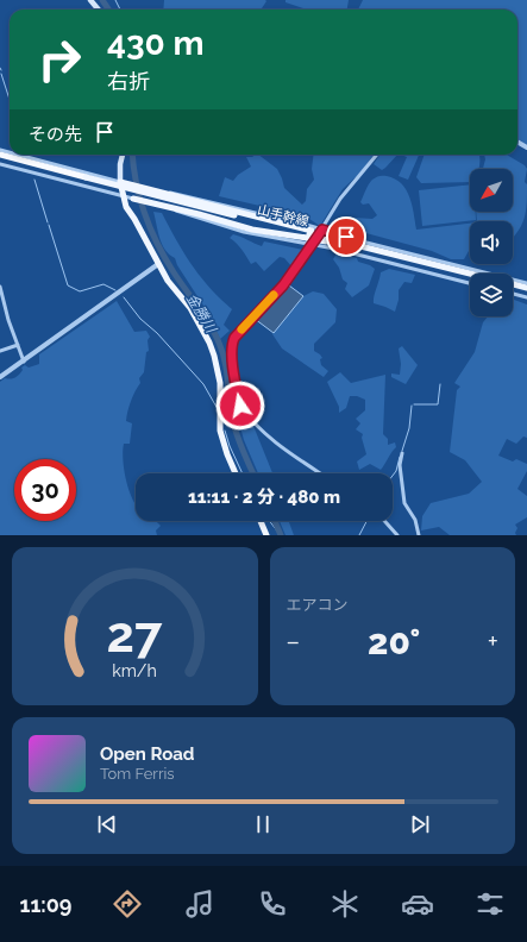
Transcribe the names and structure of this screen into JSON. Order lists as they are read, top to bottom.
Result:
{
  "streets": {
    "main road": ["山手幹線"]
  },
  "water": ["金勝川"],
  "north": "bottom left",
  "page": {
    "turn": ["430 m", "右折"],
    "then": "その先",
    "limit": "30",
    "trip": "11:11 · 2 分 · 480 m",
    "tile": "エアコン",
    "heat": ["−", "20°", "+"],
    "song": ["Open Road", "Tom Ferris"],
    "tabs": "11:09",
    "gauge": ["27", "km/h"]
  }
}
